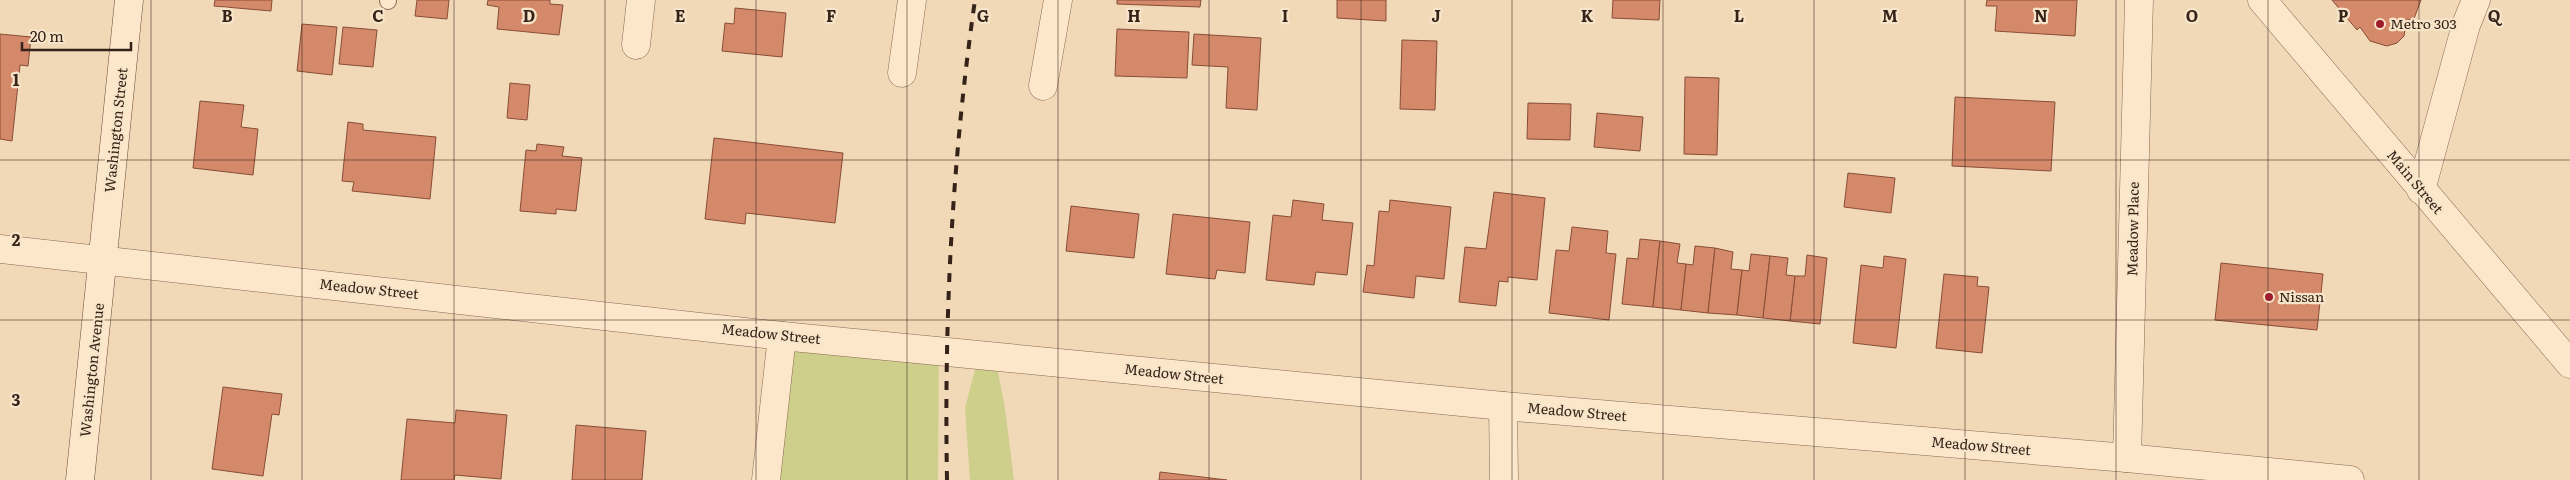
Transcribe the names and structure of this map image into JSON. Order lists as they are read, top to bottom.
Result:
{
  "streets": {
    "street": [
      "Washington Street",
      "Main Street",
      "Meadow Place",
      "Meadow Street",
      "Washington Avenue"
    ]
  },
  "crossings": [
    ["Washington Street", "Meadow Street"],
    ["Washington Street", "Washington Avenue"],
    ["Meadow Place", "Meadow Street"],
    ["Meadow Street", "Washington Avenue"]
  ],
  "places": ["Metro 303", "Nissan"],
  "scale_bar": "20 m",
  "grid": {
    "columns": [
      "B",
      "C",
      "D",
      "E",
      "F",
      "G",
      "H",
      "I",
      "J",
      "K",
      "L",
      "M",
      "N",
      "O",
      "P",
      "Q"
    ],
    "rows": ["1", "2", "3"]
  }
}
